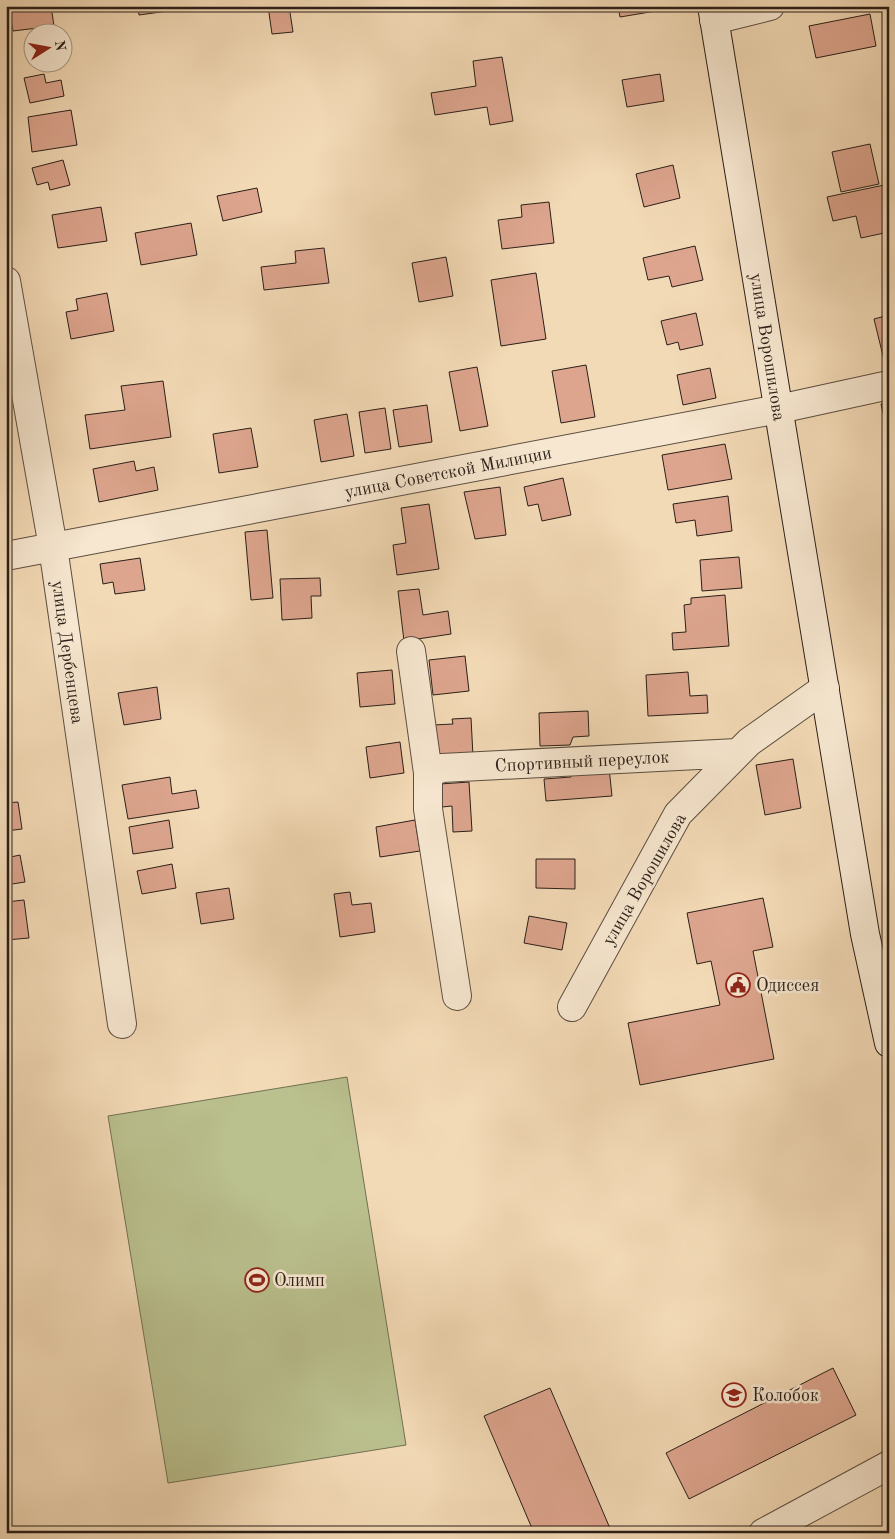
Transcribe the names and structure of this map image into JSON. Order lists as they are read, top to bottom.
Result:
{
  "streets": {
    "street": [
      "улица Ворошилова",
      "улица Советской Милиции",
      "улица Дербенцева",
      "Спортивный переулок"
    ]
  },
  "crossings": [
    ["улица Ворошилова", "улица Советской Милиции"],
    ["улица Ворошилова", "Спортивный переулок"],
    ["улица Советской Милиции", "улица Дербенцева"]
  ],
  "places": {
    "public building": ["Одиссея"],
    "sports": ["Олимп"],
    "school or university": ["Колобок"]
  },
  "north": "right"
}
